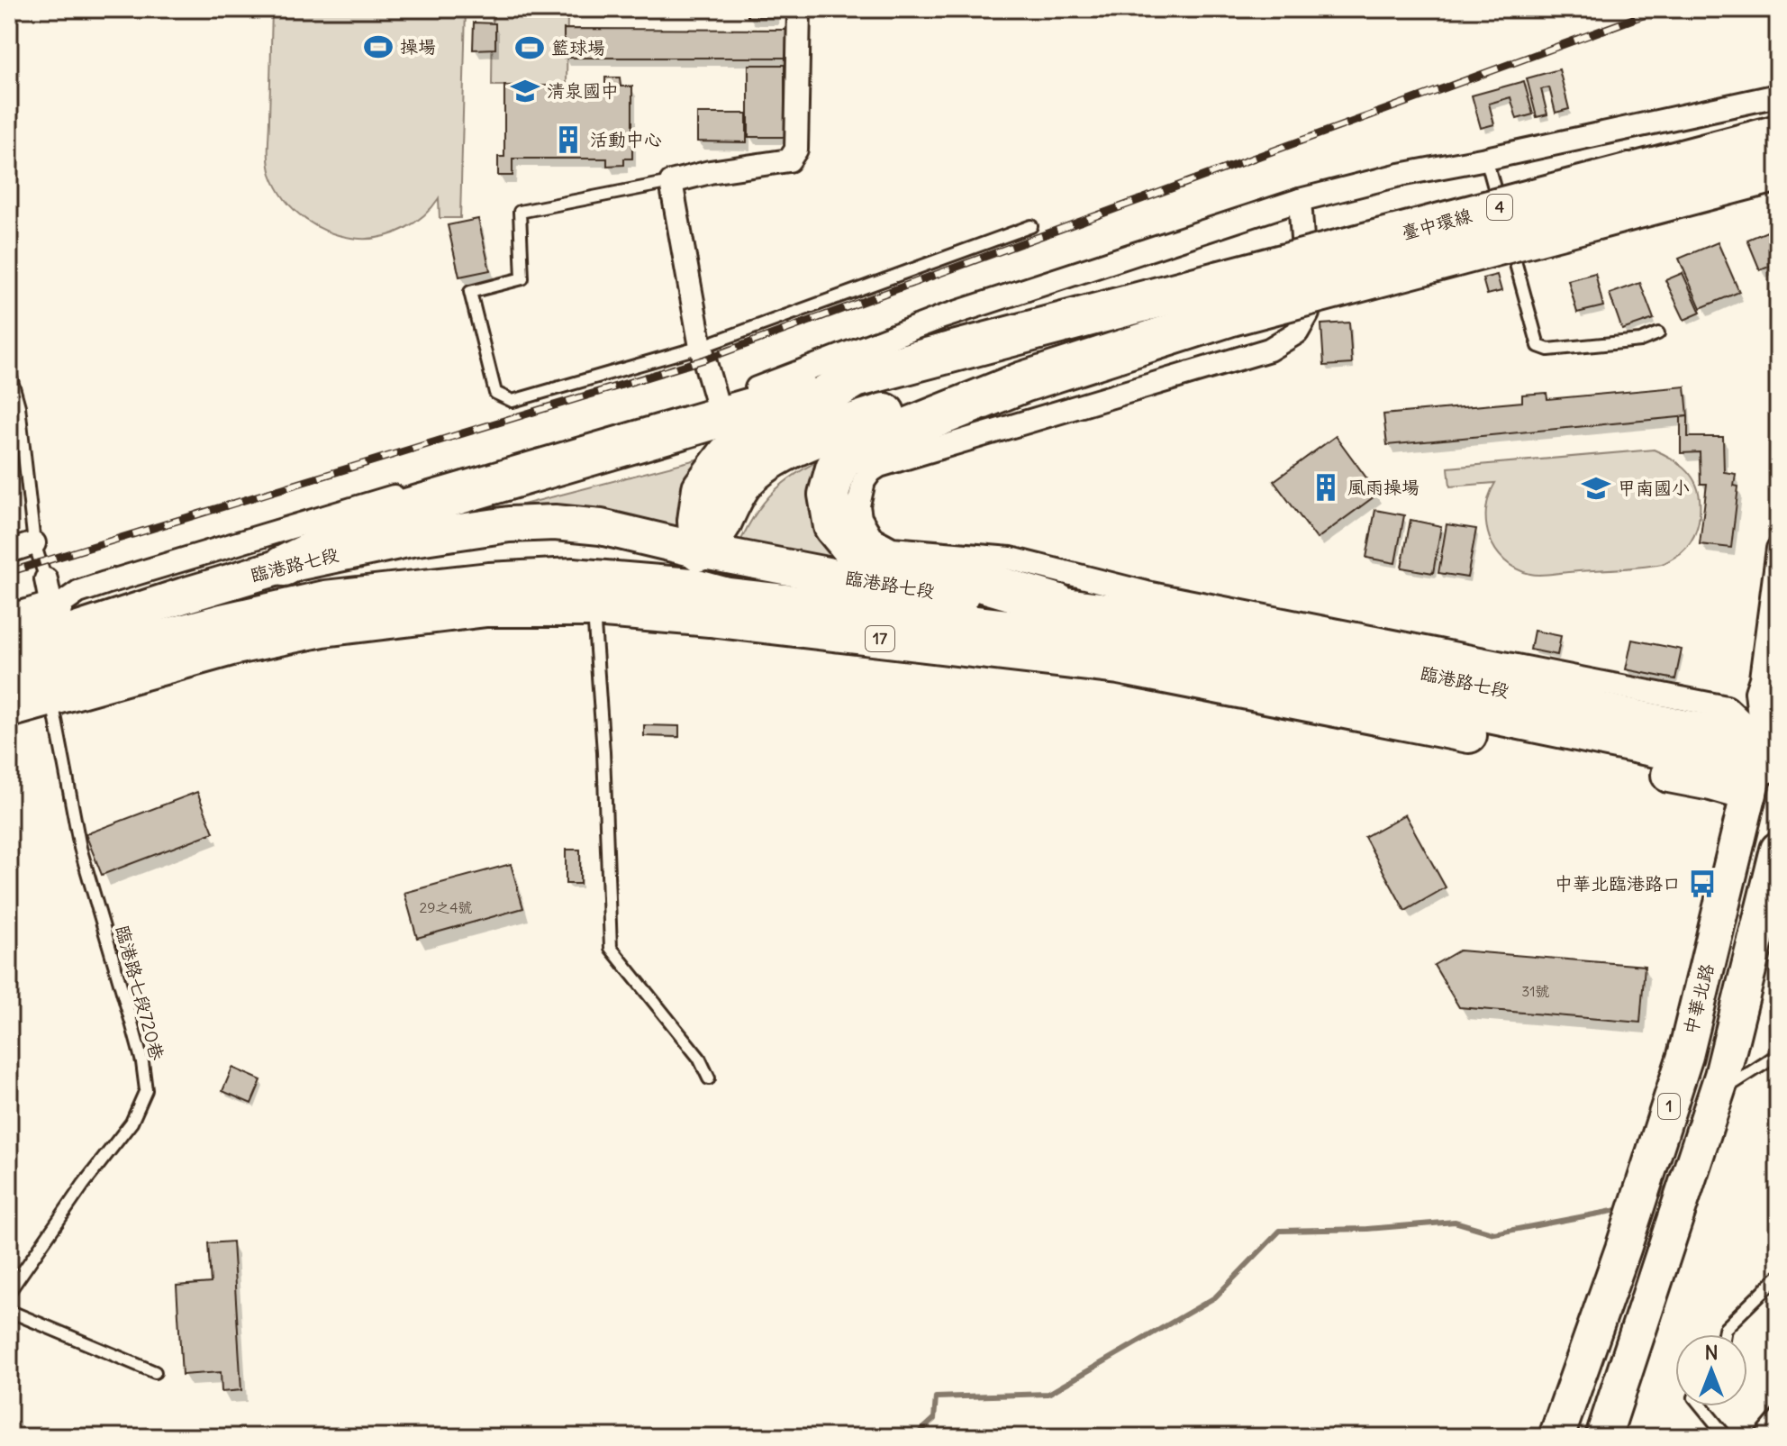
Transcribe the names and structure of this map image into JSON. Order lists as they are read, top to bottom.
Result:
{
  "streets": {
    "highway": ["4", "臺中環線"],
    "main road": [
      "臨港路七段",
      "17",
      "中華北路",
      "1"
    ],
    "lane": ["臨港路七段720巷"]
  },
  "crossings": [
    ["臨港路七段", "臨港路七段720巷"],
    ["臨港路七段", "中華北路"],
    ["臨港路七段", "1"],
    ["中華北路", "1"]
  ],
  "places": {
    "sports": ["操場", "籃球場"],
    "school or university": ["清泉國中", "甲南國小"],
    "building": ["活動中心", "風雨操場"],
    "bus stop": ["中華北臨港路口"]
  },
  "house_numbers": ["29之4號", "31號"],
  "north": "top"
}
